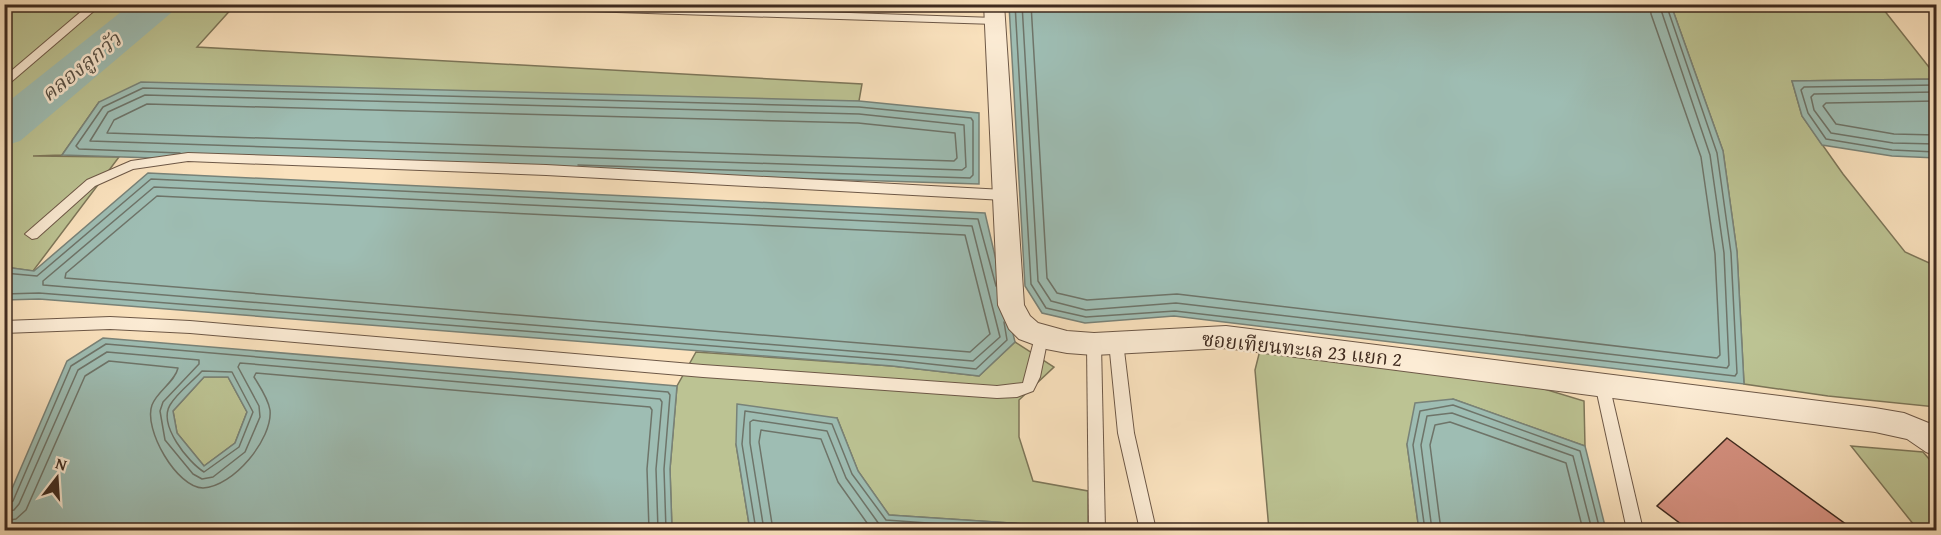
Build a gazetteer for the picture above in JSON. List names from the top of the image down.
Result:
{
  "streets": {
    "street": ["ซอยเทียนทะเล 23 แยก 2"]
  },
  "water": ["คลองลูกวัว"],
  "north": "top"
}
